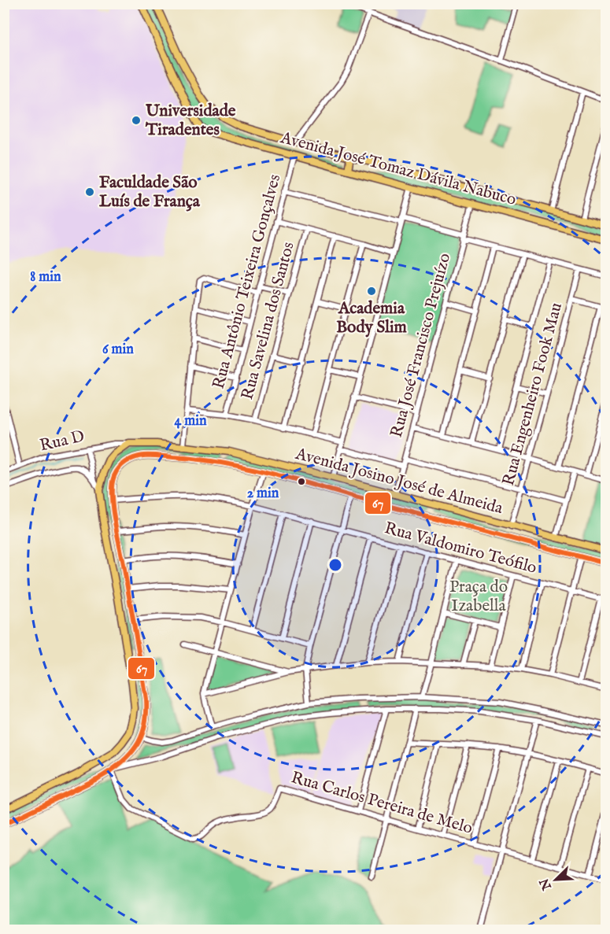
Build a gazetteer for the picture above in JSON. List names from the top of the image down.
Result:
{
  "streets": {
    "main road": ["Avenida José Tomaz Dávila Nabuco", "Avenida Josino José de Almeida"],
    "street": [
      "Rua Antônio Teixeira Gonçalves",
      "Rua Savelina dos Santos",
      "Rua José Francisco Prejuízo",
      "Rua Engenheiro Fook Mau",
      "Rua D",
      "Rua Valdomiro Teófilo",
      "Rua Carlos Pereira de Melo"
    ]
  },
  "crossings": [
    ["Avenida José Tomaz Dávila Nabuco", "Rua Antônio Teixeira Gonçalves"],
    ["Avenida José Tomaz Dávila Nabuco", "Rua José Francisco Prejuízo"],
    ["Rua José Francisco Prejuízo", "Avenida Josino José de Almeida"],
    ["Rua Engenheiro Fook Mau", "Avenida Josino José de Almeida"],
    ["Rua D", "Avenida Josino José de Almeida"],
    ["Avenida Josino José de Almeida", "Rua Valdomiro Teófilo"]
  ],
  "parks": ["Praça do Izabella"],
  "places": ["Universidade Tiradentes", "Faculdade São Luís de França", "Academia Body Slim"],
  "lines": ["transit line 67"],
  "north": "bottom left",
  "rings": [
    "8 min",
    "6 min",
    "4 min",
    "2 min"
  ]
}
